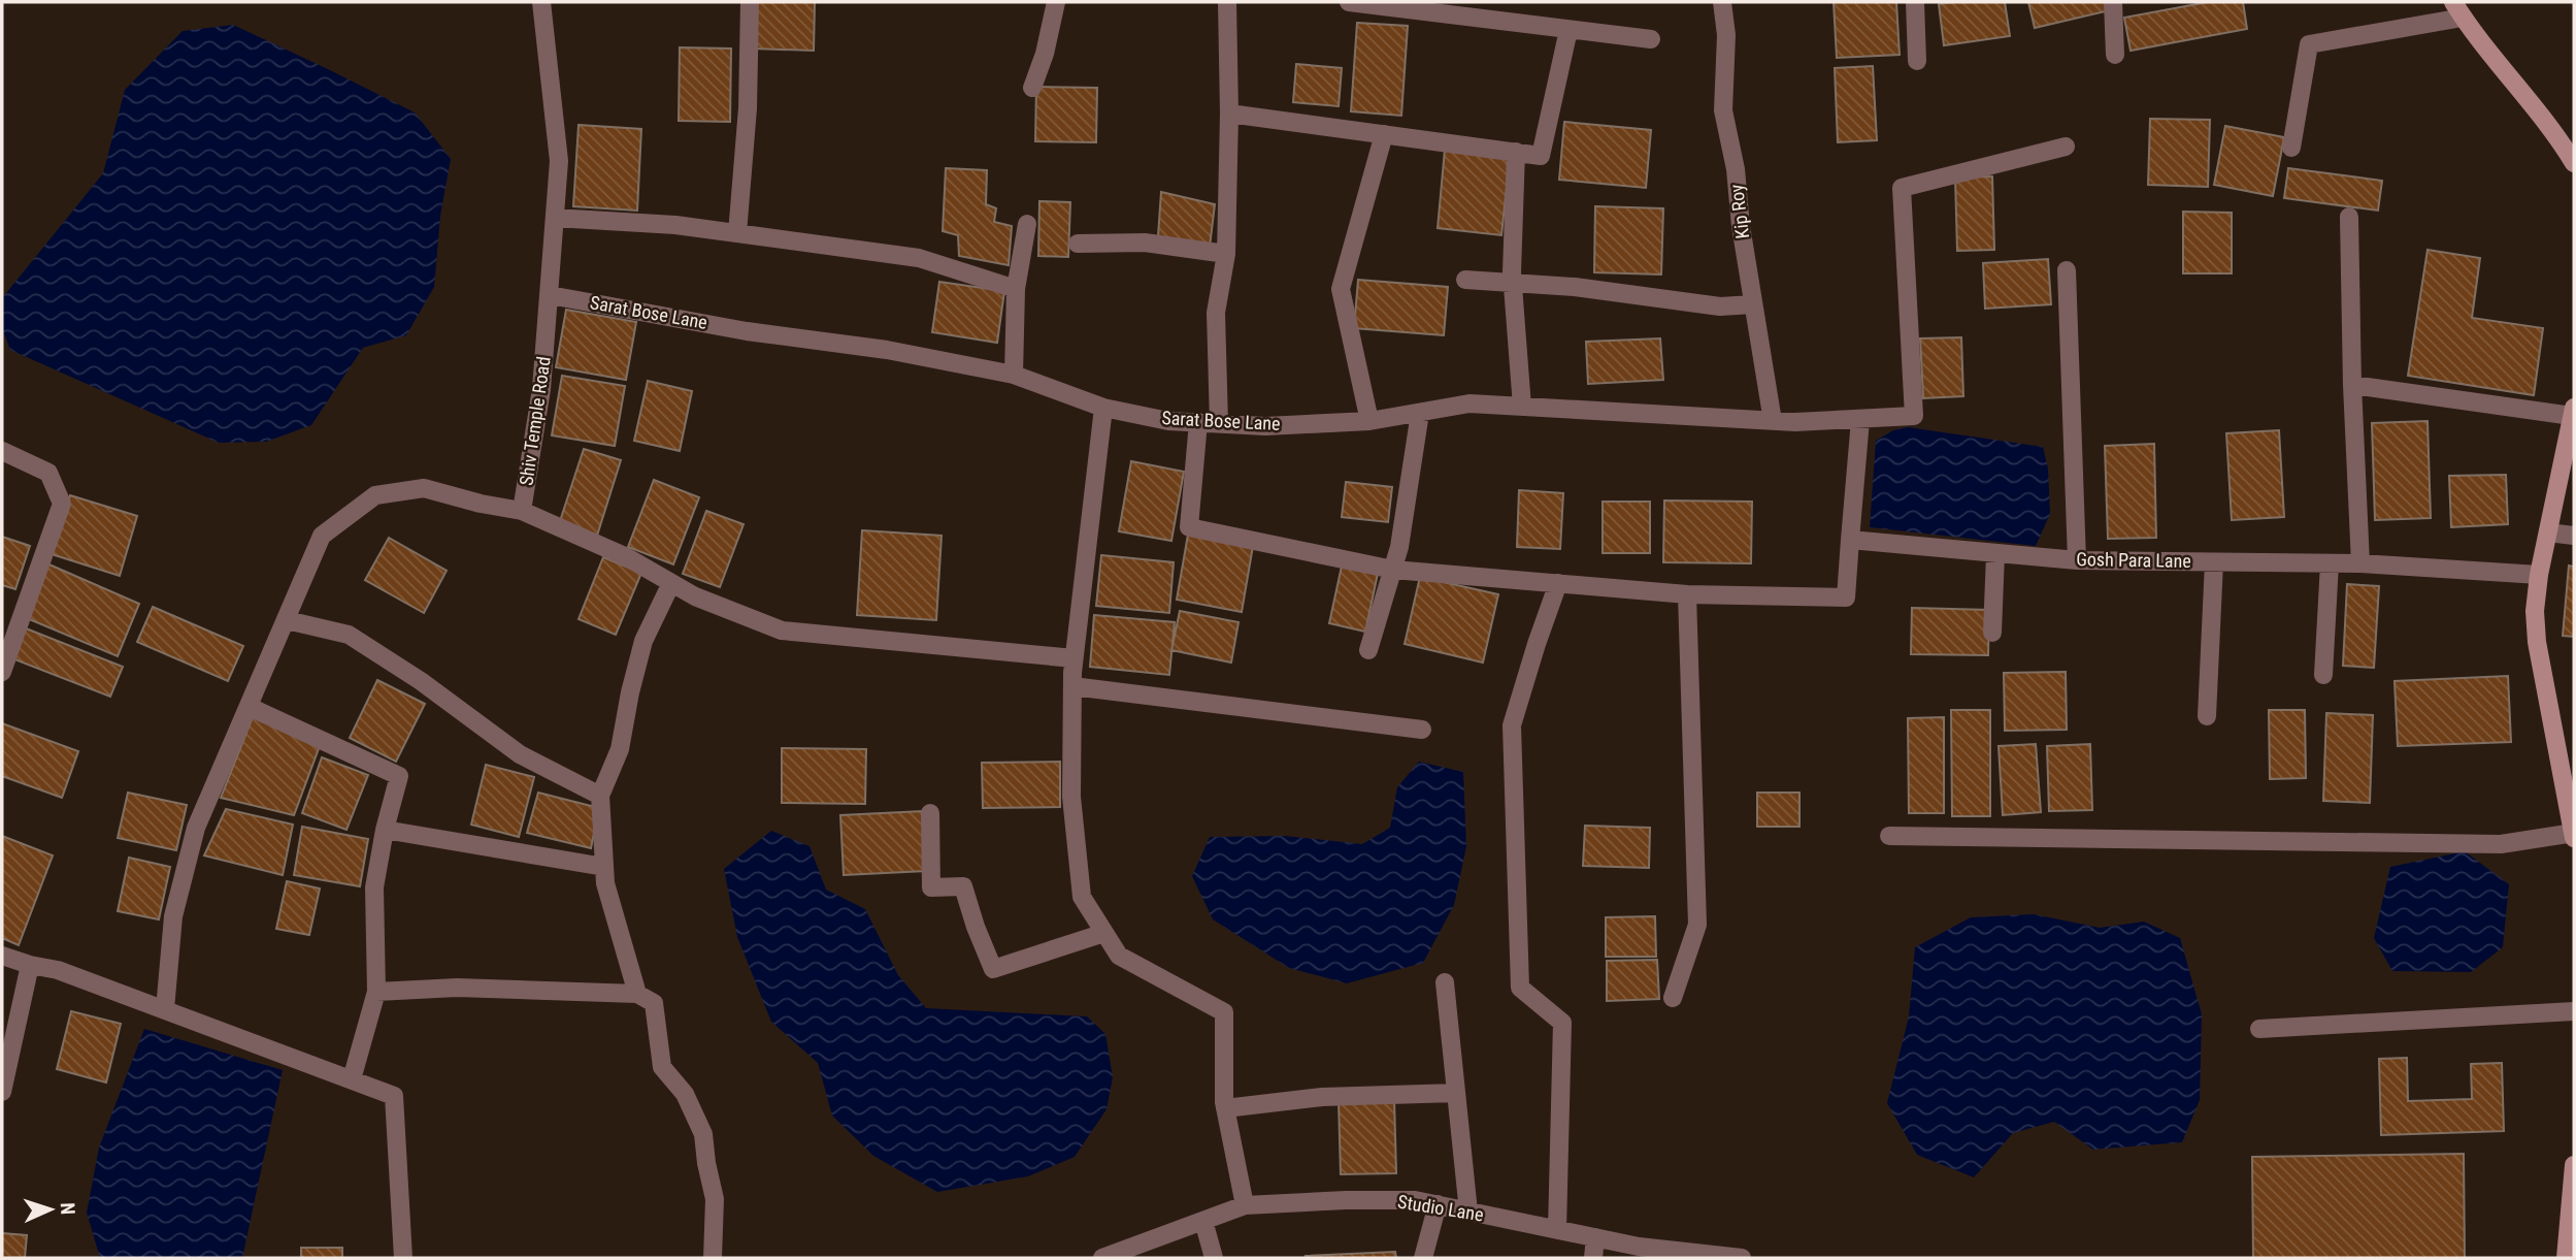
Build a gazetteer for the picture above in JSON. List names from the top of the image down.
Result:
{
  "streets": {
    "street": [
      "Kip Roy",
      "Sarat Bose Lane",
      "Shiv Temple Road",
      "Gosh Para Lane",
      "Studio Lane"
    ]
  },
  "crossings": [
    ["Kip Roy", "Sarat Bose Lane"],
    ["Sarat Bose Lane", "Shiv Temple Road"]
  ],
  "north": "right"
}
